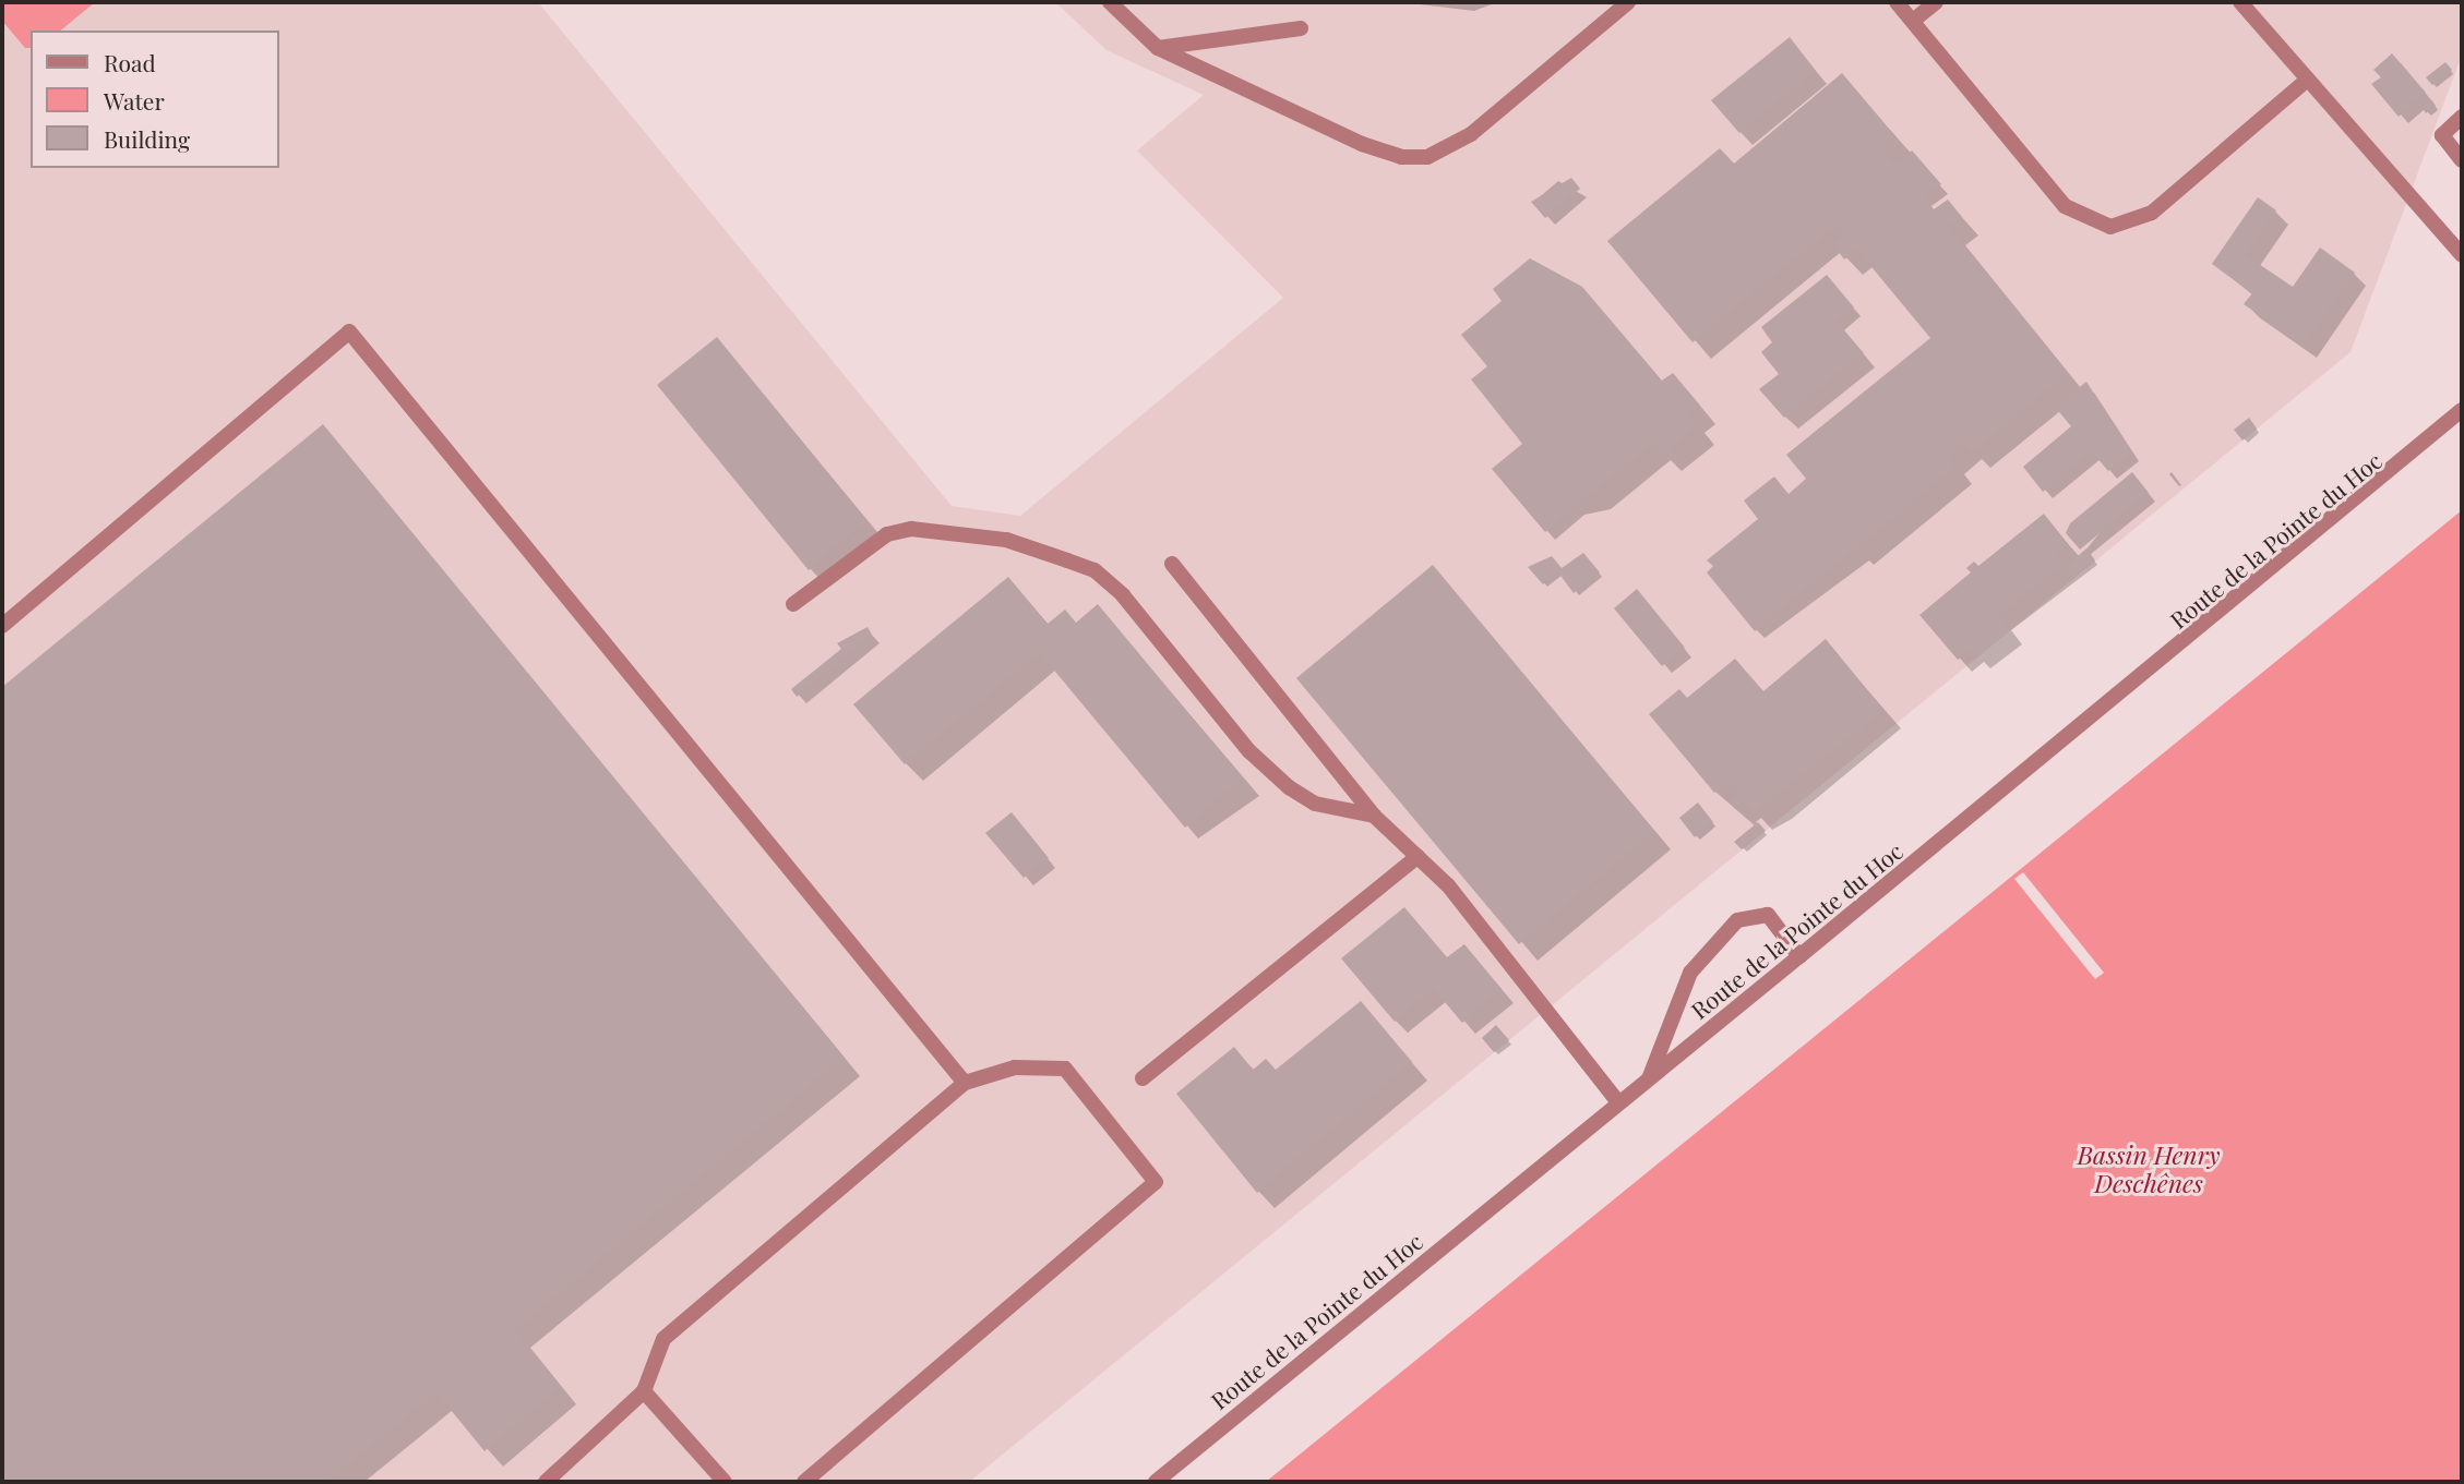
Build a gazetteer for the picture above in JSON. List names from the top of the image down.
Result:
{
  "streets": {
    "street": ["Route de la Pointe du Hoc"]
  },
  "water": ["Bassin Henry Deschênes"],
  "legend": ["Road", "Water", "Building"]
}
